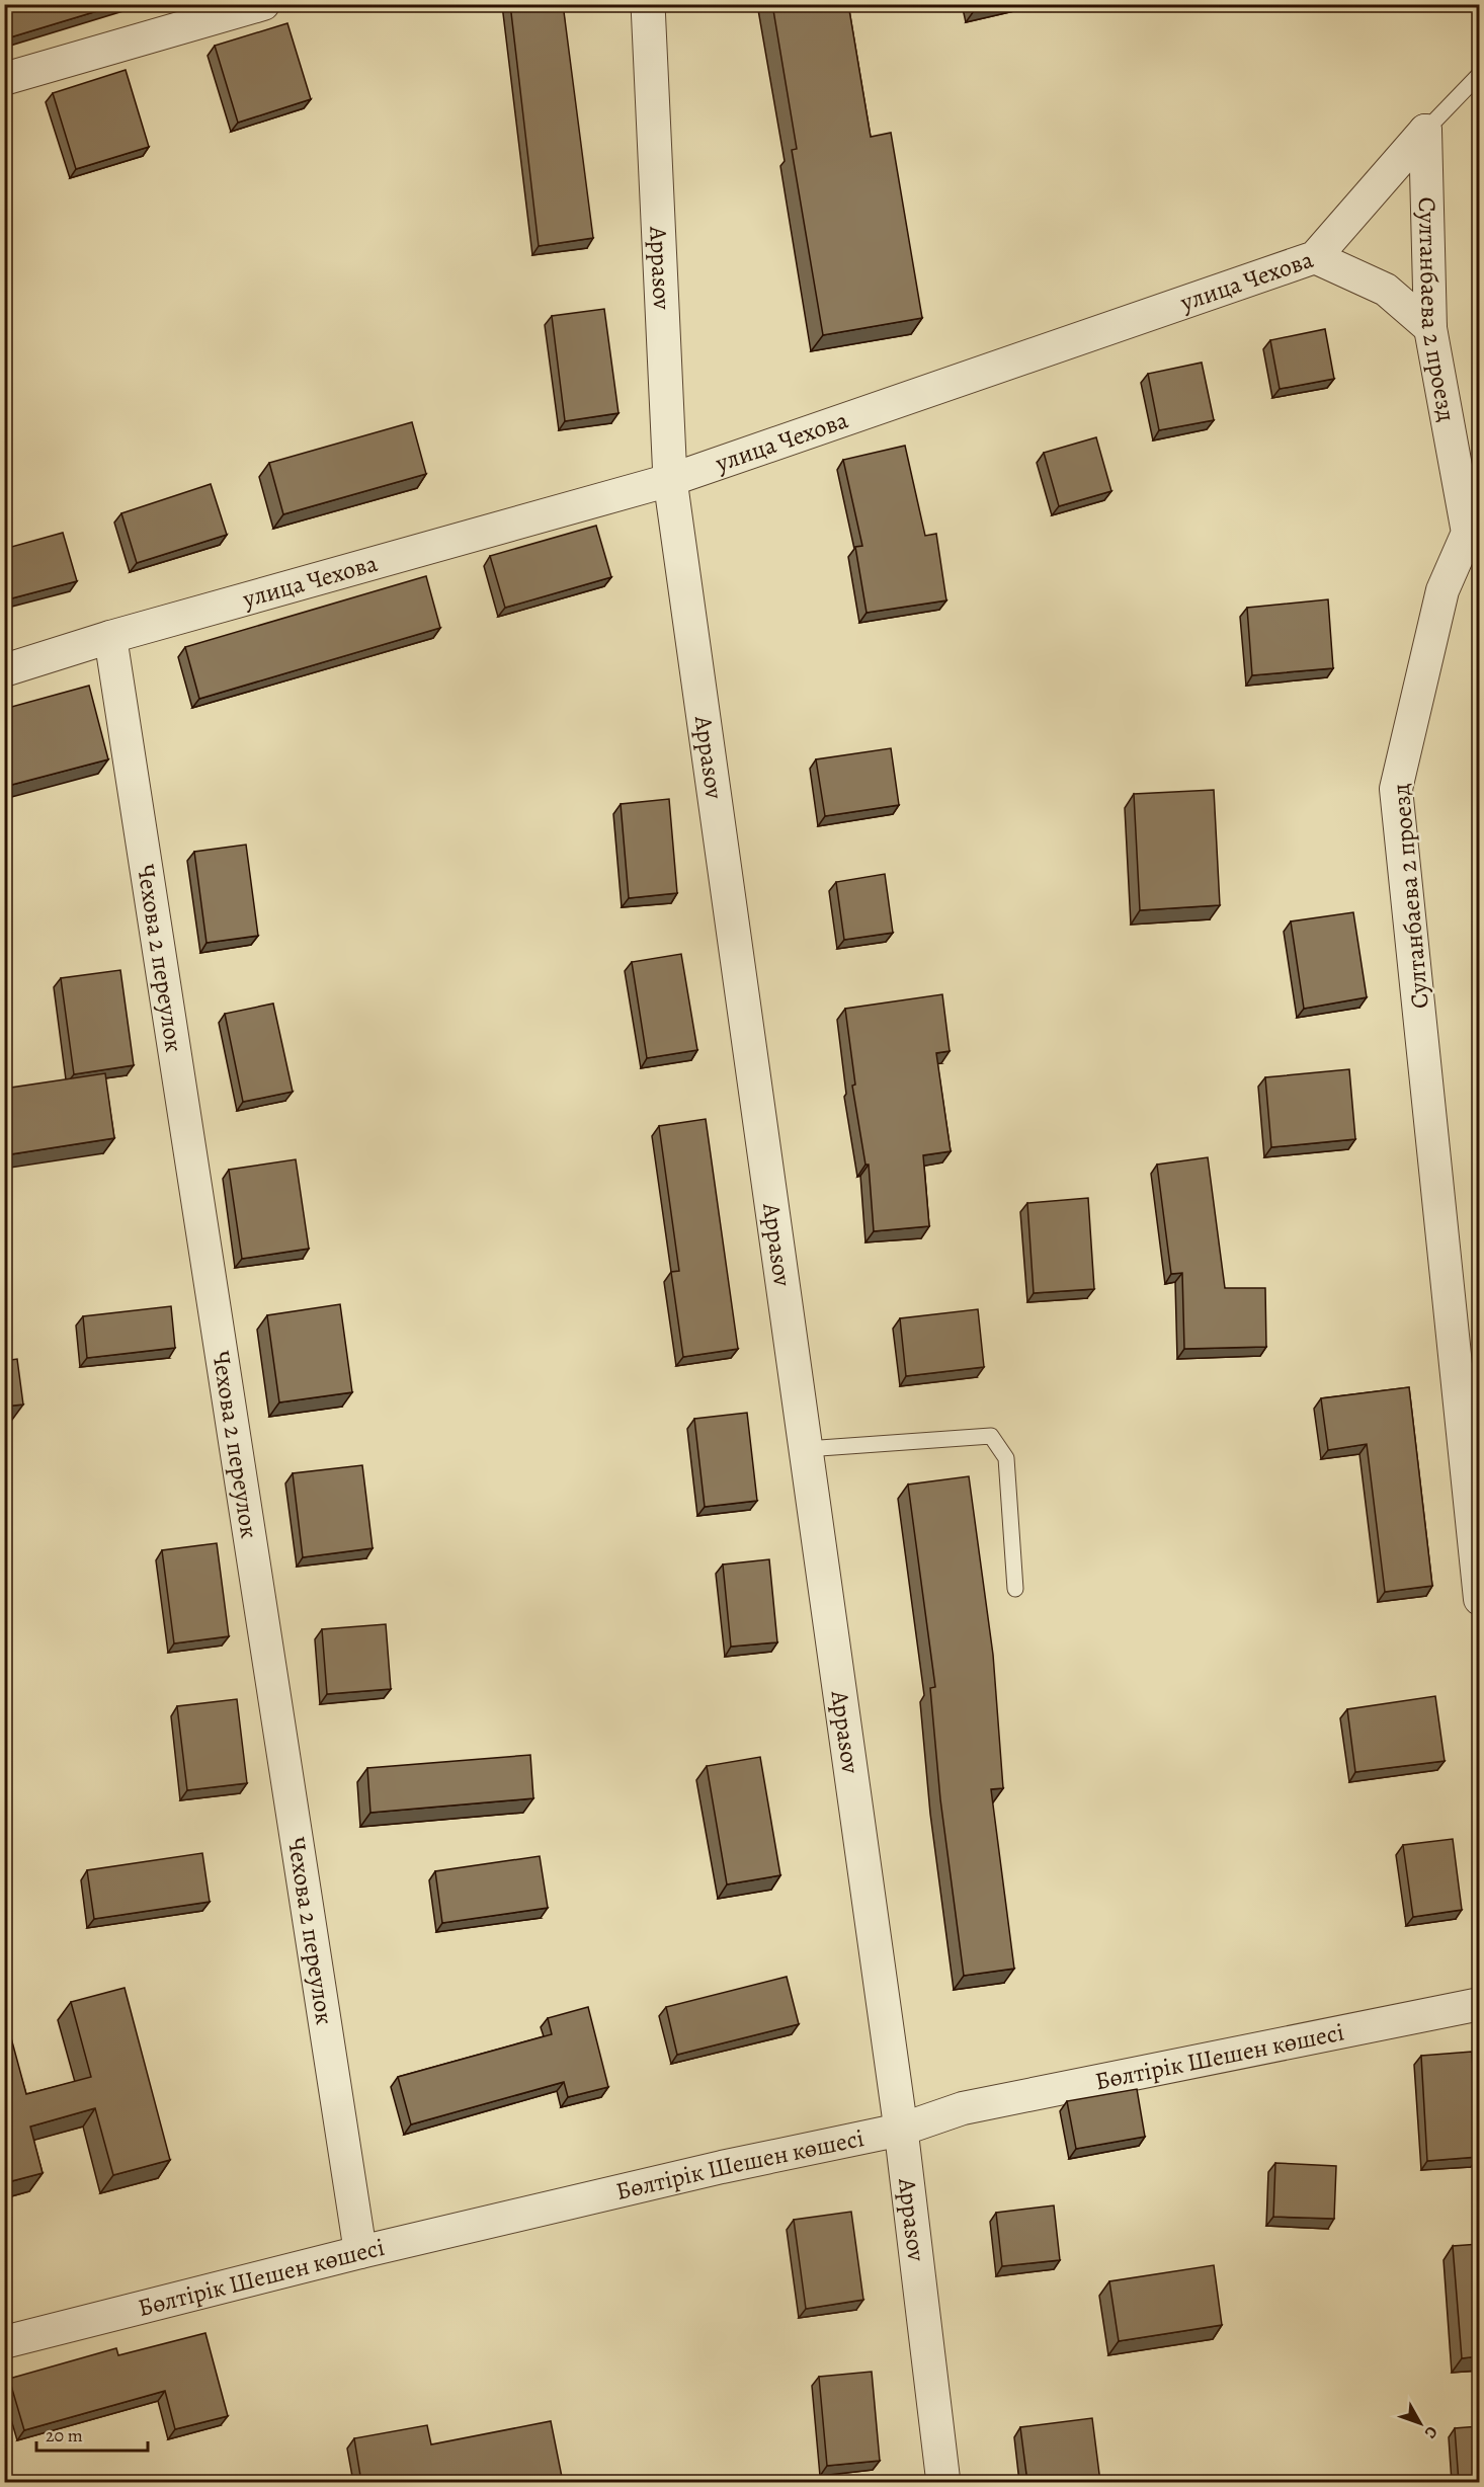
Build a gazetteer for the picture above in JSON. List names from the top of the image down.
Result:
{
  "streets": {
    "street": [
      "Appasov",
      "улица Чехова",
      "Султанбаева 2 проезд",
      "Чехова 2 переулок",
      "Бөлтірік Шешен көшесі"
    ]
  },
  "crossings": [
    ["Appasov", "улица Чехова"],
    ["Appasov", "Бөлтірік Шешен көшесі"],
    ["улица Чехова", "Султанбаева 2 проезд"],
    ["улица Чехова", "Чехова 2 переулок"],
    ["Чехова 2 переулок", "Бөлтірік Шешен көшесі"]
  ],
  "scale_bar": "20 m",
  "north": "bottom right"
}
